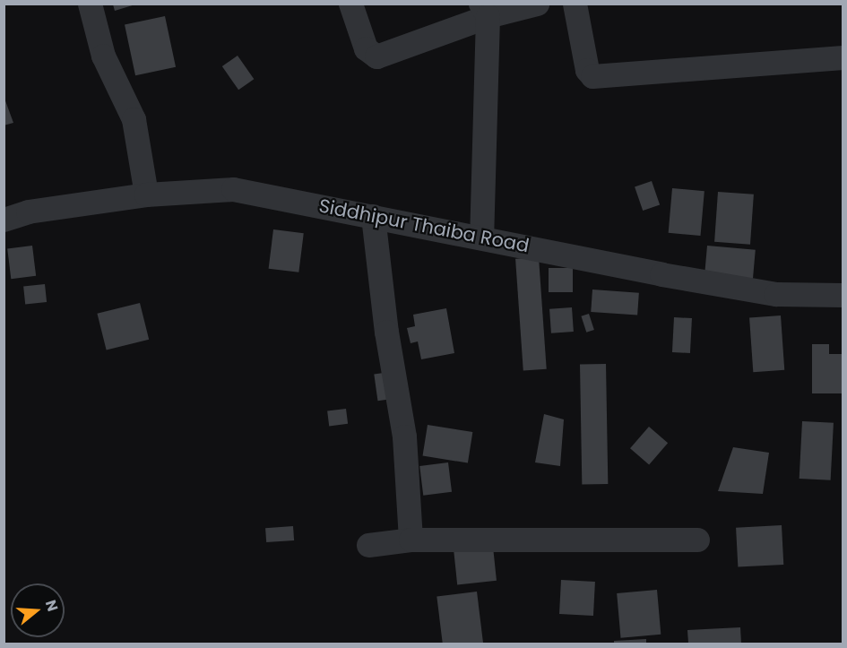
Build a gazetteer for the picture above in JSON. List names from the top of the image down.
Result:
{
  "streets": {
    "street": ["Siddhipur Thaiba Road"]
  },
  "north": "right"
}
